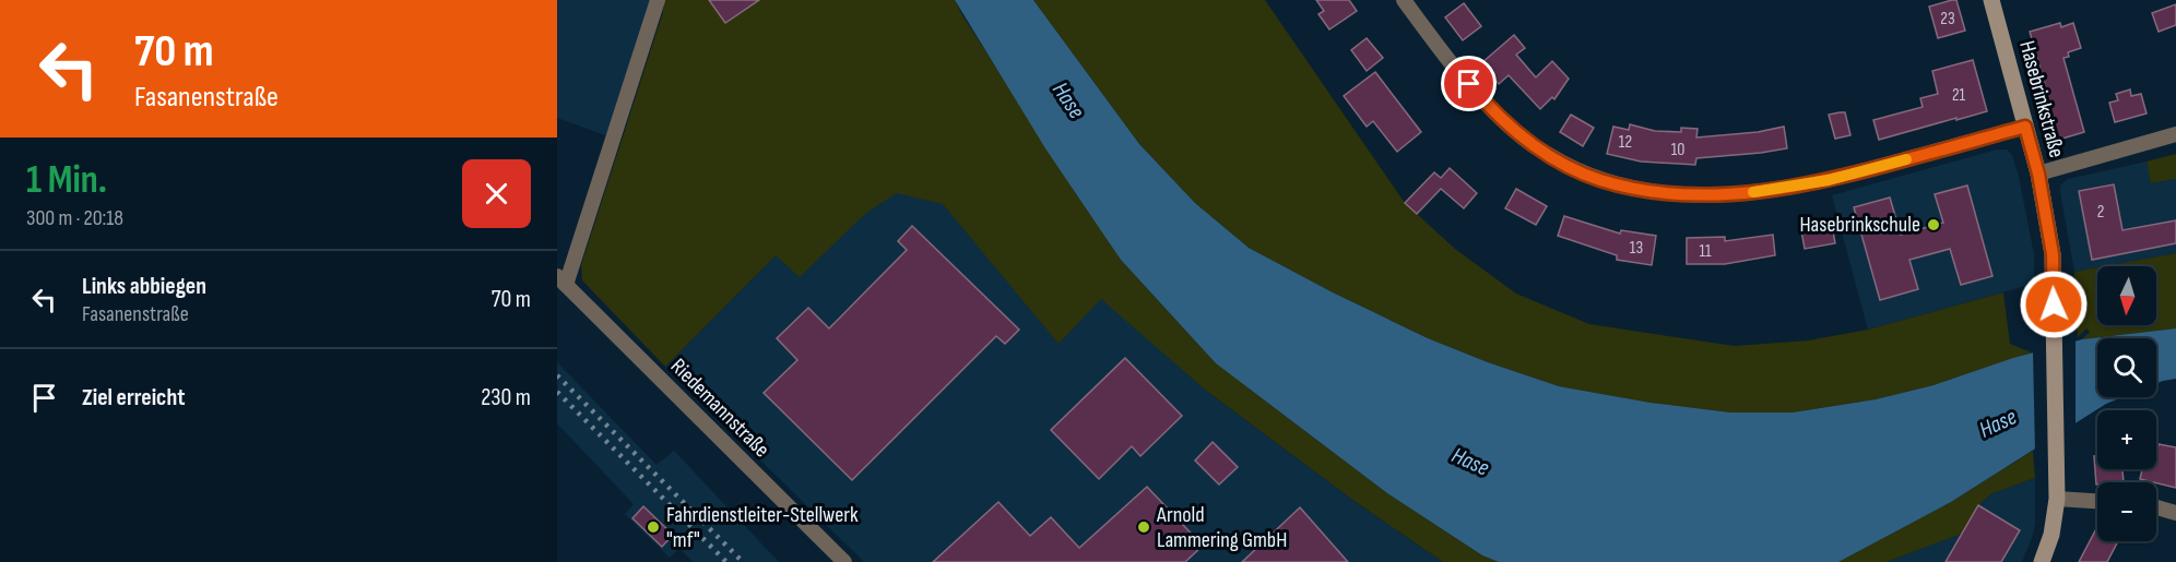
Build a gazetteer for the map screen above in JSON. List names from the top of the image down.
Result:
{
  "streets": {
    "street": ["Hasebrinkstraße", "Riedemannstraße"]
  },
  "water": ["Hase"],
  "places": ["Hasebrinkschule", "Fahrdienstleiter-Stellwerk \"mf\"", "Arnold Lammering GmbH"],
  "house_numbers": [
    "23",
    "21",
    "12",
    "10",
    "2",
    "13",
    "11"
  ],
  "north": "bottom",
  "page": {
    "turn": ["70 m", "Fasanenstraße"],
    "heading": ["1 Min.", "300 m · 20:18"],
    "list": [
      {
        "name": "Links abbiegen",
        "note": "Fasanenstraße",
        "value": "70 m"
      },
      {
        "name": "Ziel erreicht",
        "value": "230 m"
      }
    ],
    "map_buttons": ["+", "−"]
  }
}
